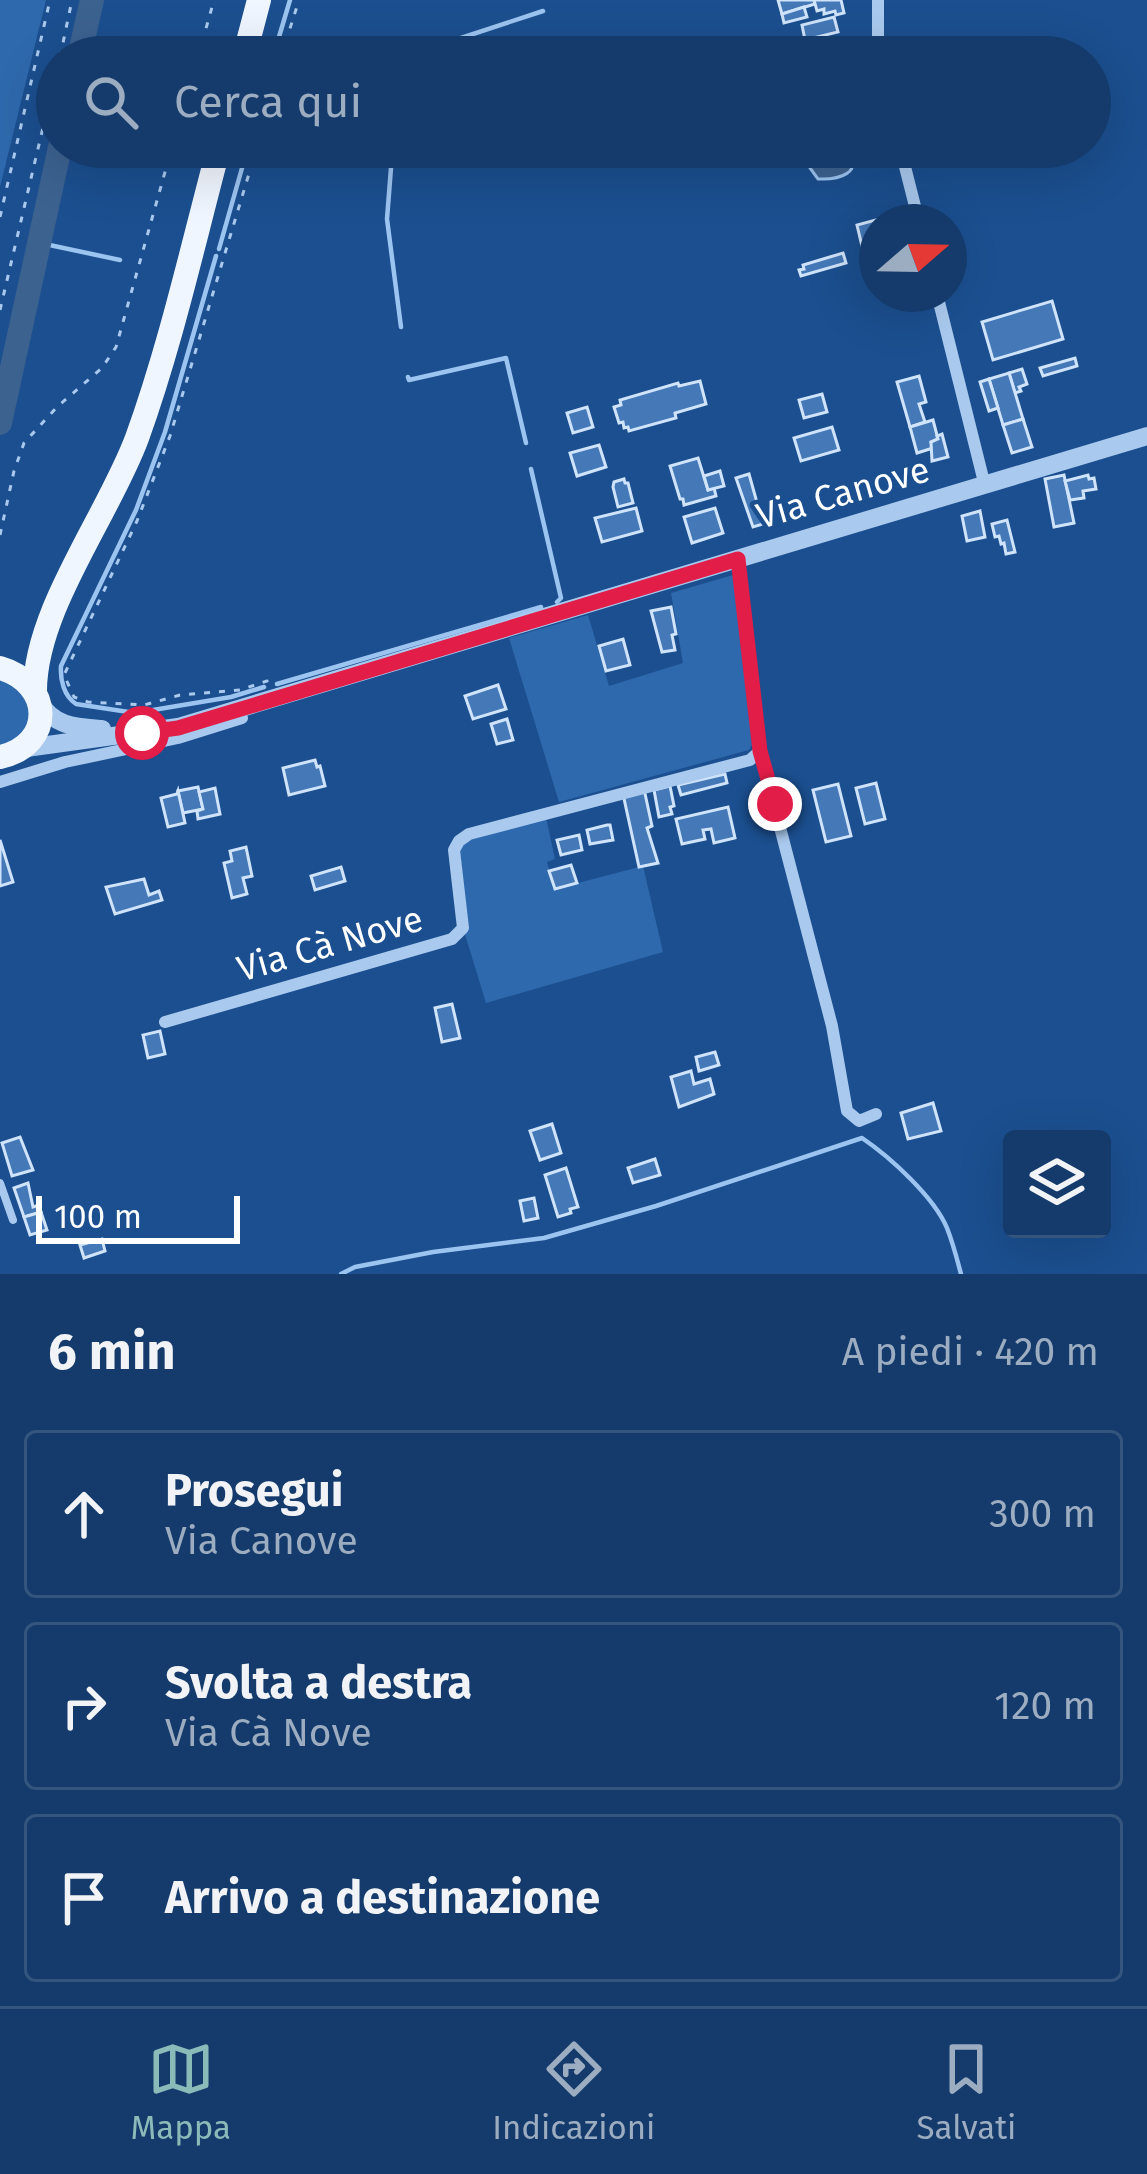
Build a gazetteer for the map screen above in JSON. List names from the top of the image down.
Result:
{
  "streets": {
    "street": ["Via Canove", "Via Cà Nove"]
  },
  "scale_bar": "100 m",
  "north": "right",
  "page": {
    "search": "Cerca qui",
    "scale": "100 m",
    "heading": ["6 min", "A piedi · 420 m"],
    "list": [
      ["Prosegui", "Via Canove", "300 m"],
      ["Svolta a destra", "Via Cà Nove", "120 m"],
      "Arrivo a destinazione"
    ],
    "nav": ["Mappa", "Indicazioni", "Salvati"]
  }
}
